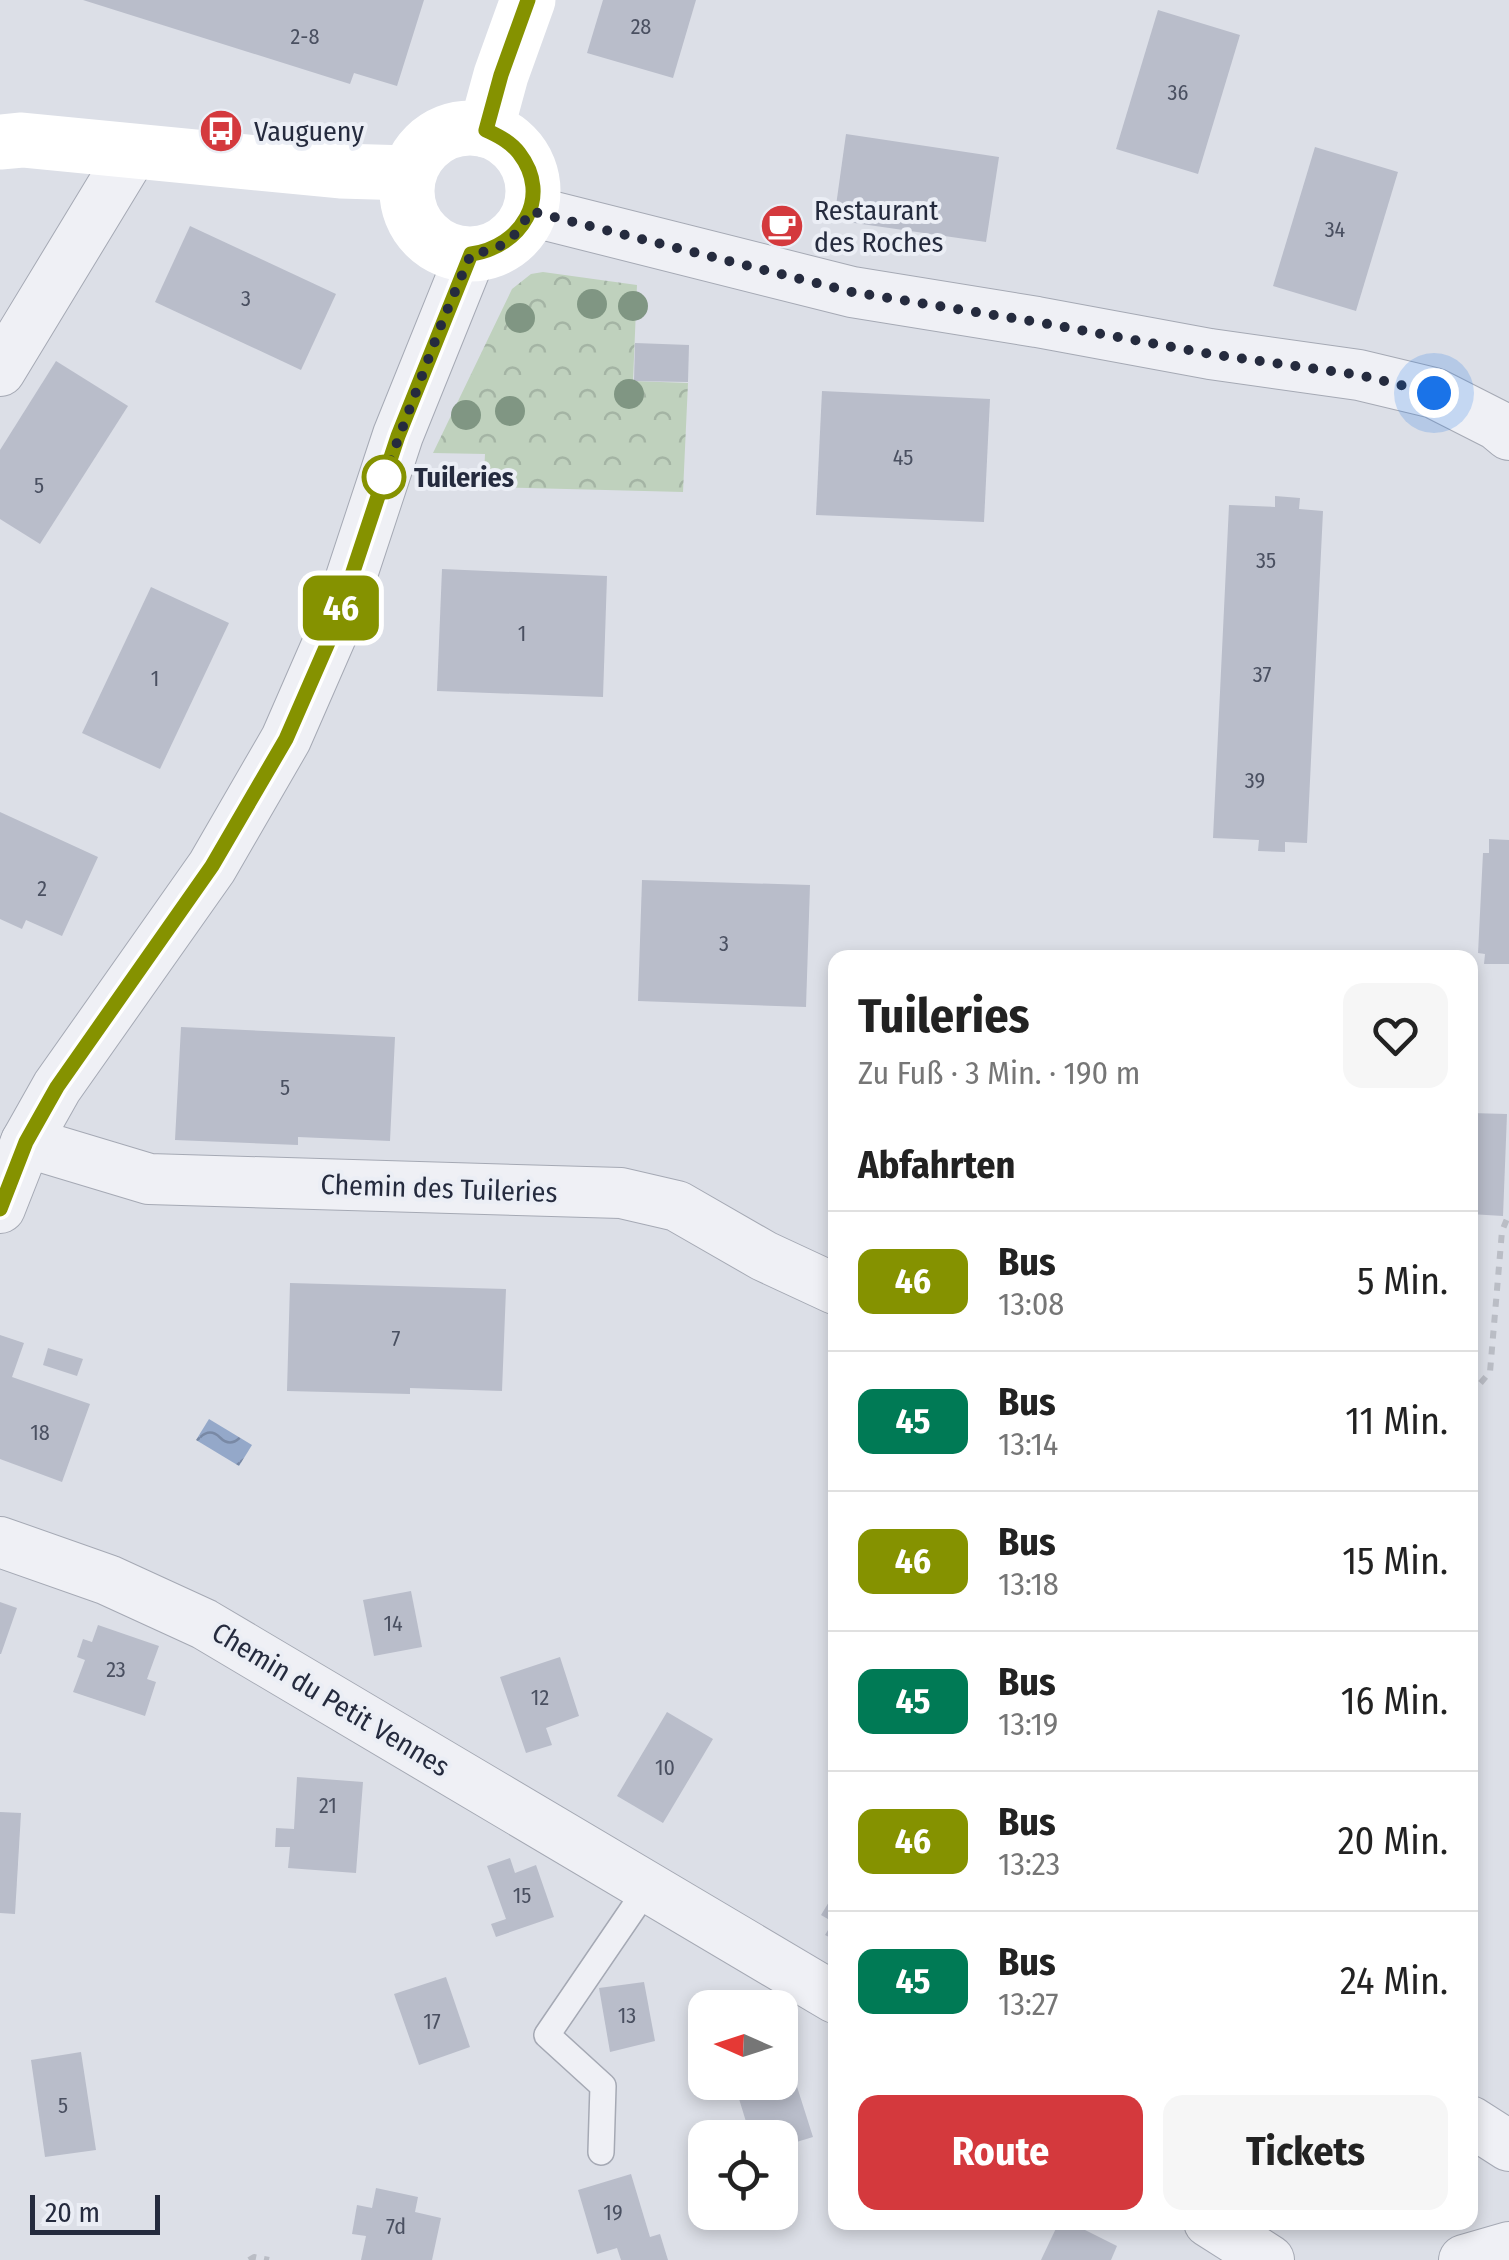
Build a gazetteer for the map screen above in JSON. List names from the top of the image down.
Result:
{
  "streets": {
    "street": ["Chemin des Tuileries", "Chemin du Petit Vennes"]
  },
  "places": {
    "bus stop": ["Vaugueny"],
    "cafe": ["Restaurant des Roches"],
    "other": ["Tuileries"]
  },
  "lines": ["bus line 46"],
  "house_numbers": [
    "28",
    "2-8",
    "36",
    "34",
    "3",
    "45",
    "5",
    "35",
    "1",
    "37",
    "1",
    "39",
    "2",
    "3",
    "5",
    "7",
    "18",
    "14",
    "23",
    "12",
    "10",
    "21",
    "15",
    "13",
    "17",
    "5",
    "19",
    "7d"
  ],
  "scale_bar": "20 m",
  "north": "left",
  "page": {
    "on_map": "46",
    "heading": [
      ["Tuileries", "Zu Fuß · 3 Min. · 190 m"],
      "Abfahrten"
    ],
    "list": [
      {
        "mark": "46",
        "name": "Bus",
        "note": "13:08",
        "value": "5 Min."
      },
      {
        "mark": "45",
        "name": "Bus",
        "note": "13:14",
        "value": "11 Min."
      },
      {
        "mark": "46",
        "name": "Bus",
        "note": "13:18",
        "value": "15 Min."
      },
      {
        "mark": "45",
        "name": "Bus",
        "note": "13:19",
        "value": "16 Min."
      },
      {
        "mark": "46",
        "name": "Bus",
        "note": "13:23",
        "value": "20 Min."
      },
      {
        "mark": "45",
        "name": "Bus",
        "note": "13:27",
        "value": "24 Min."
      }
    ],
    "buttons": ["Route", "Tickets"],
    "scale": "20 m"
  }
}
